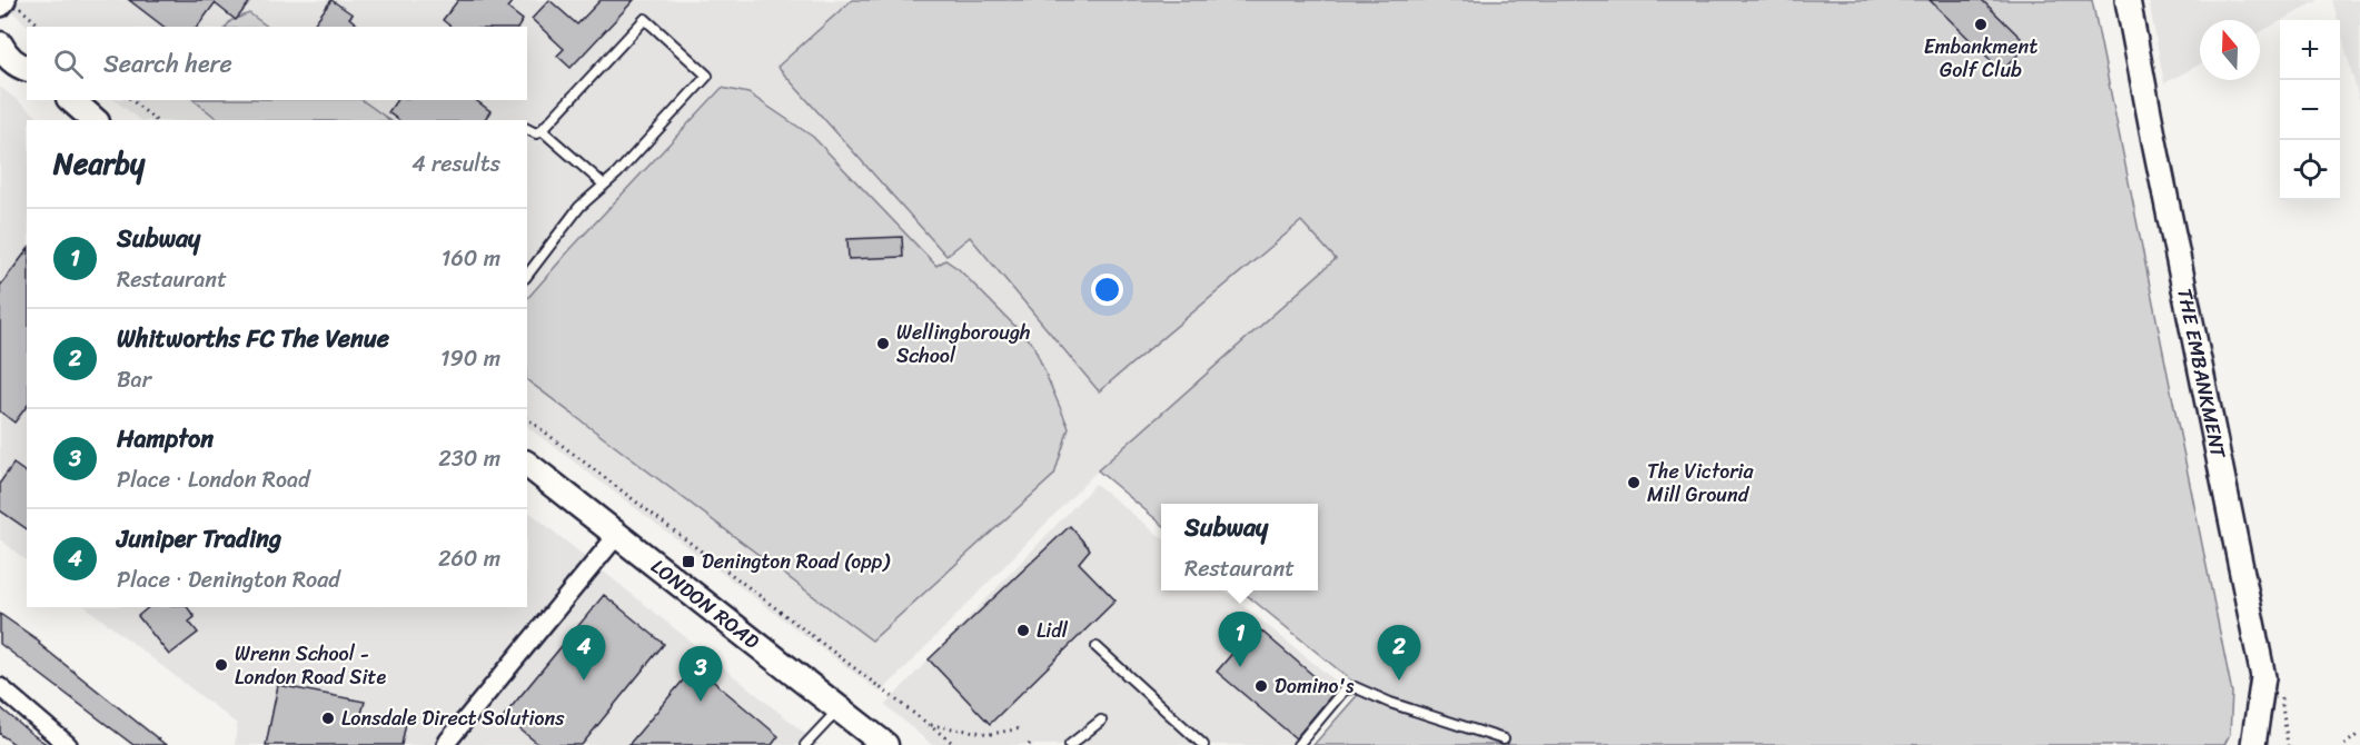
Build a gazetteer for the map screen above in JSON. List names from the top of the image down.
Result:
{
  "streets": {
    "main road": ["THE EMBANKMENT", "LONDON ROAD"]
  },
  "places": {
    "other": [
      "Embankment Golf Club",
      "Wellingborough School",
      "The Victoria Mill Ground",
      "Lidl",
      "Wrenn School - London Road Site",
      "Domino's",
      "Lonsdale Direct Solutions"
    ],
    "transit": ["Denington Road (opp)"]
  },
  "north": "top",
  "page": {
    "map_buttons": ["+", "−"],
    "search": "Search here",
    "heading": ["Nearby", "4 results"],
    "list": [
      {
        "mark": "1",
        "name": "Subway",
        "note": "Restaurant",
        "value": "160 m"
      },
      {
        "mark": "2",
        "name": "Whitworths FC The Venue",
        "note": "Bar",
        "value": "190 m"
      },
      {
        "mark": "3",
        "name": "Hampton",
        "note": "Place · London Road",
        "value": "230 m"
      },
      {
        "mark": "4",
        "name": "Juniper Trading",
        "note": "Place · Denington Road",
        "value": "260 m"
      }
    ],
    "popup": ["Subway", "Restaurant"],
    "pins": [
      "1",
      "2",
      "4",
      "3"
    ]
  }
}
